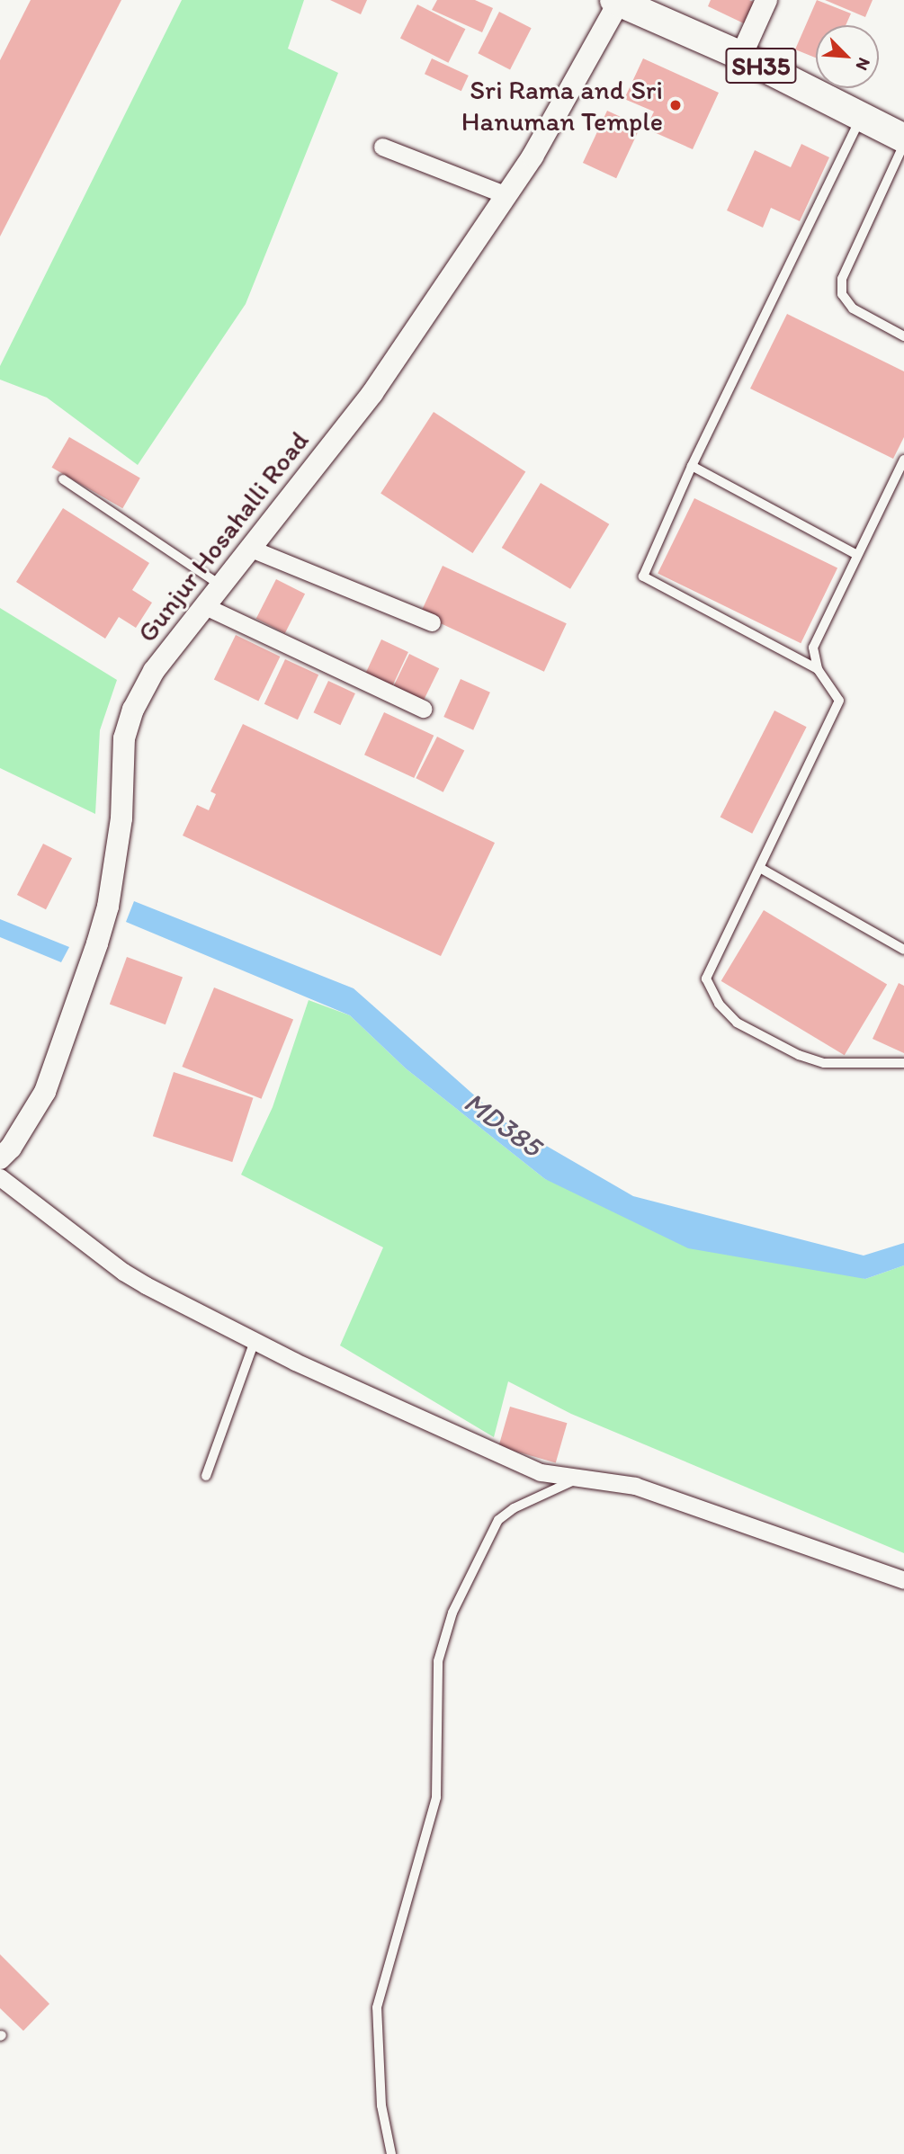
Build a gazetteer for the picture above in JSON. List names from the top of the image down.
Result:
{
  "streets": {
    "main road": ["SH35"],
    "street": ["Gunjur Hosahalli Road"]
  },
  "crossings": [
    ["SH35", "Gunjur Hosahalli Road"]
  ],
  "water": ["MD385"],
  "places": ["Sri Rama and Sri Hanuman Temple"],
  "north": "bottom right"
}
